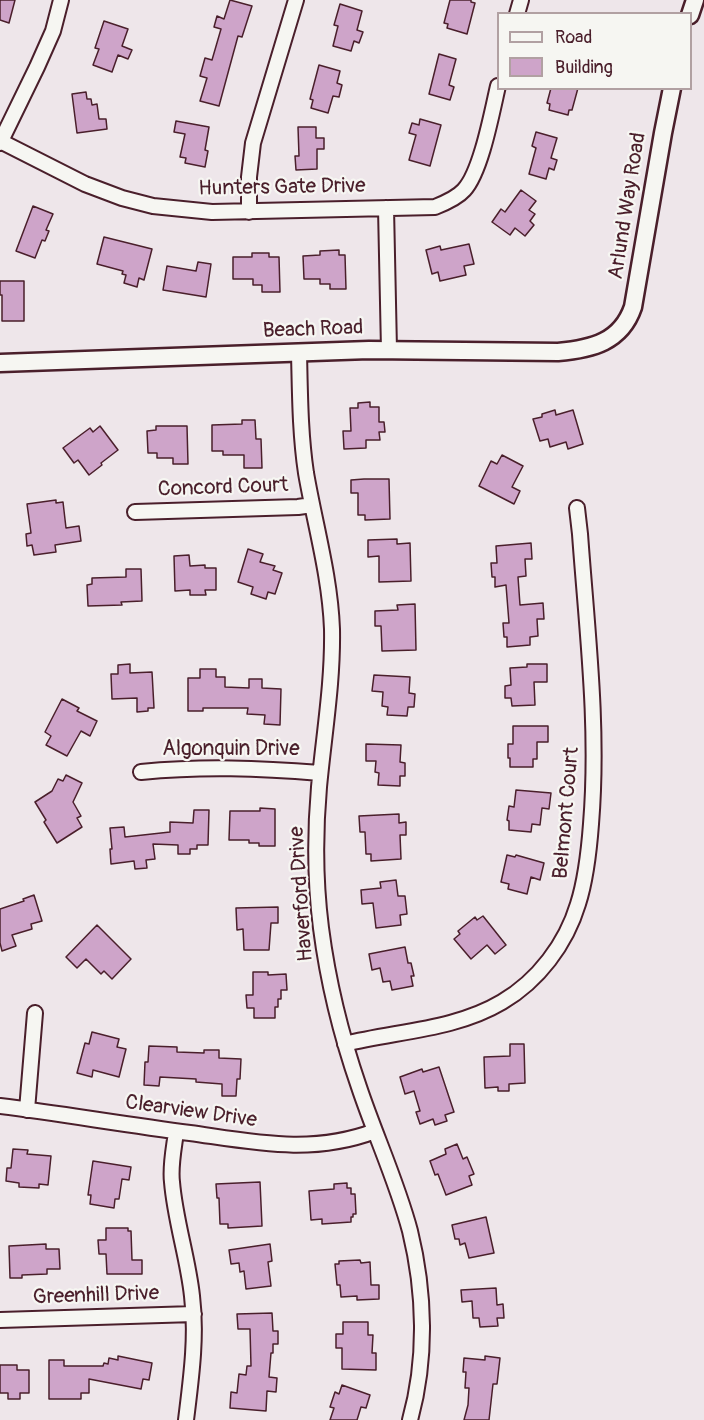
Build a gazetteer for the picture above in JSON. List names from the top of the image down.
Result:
{
  "streets": {
    "street": [
      "Hunters Gate Drive",
      "Arlund Way Road",
      "Beach Road",
      "Concord Court",
      "Algonquin Drive",
      "Belmont Court",
      "Haverford Drive",
      "Clearview Drive",
      "Greenhill Drive"
    ]
  },
  "crossings": [
    ["Arlund Way Road", "Beach Road"],
    ["Beach Road", "Haverford Drive"],
    ["Concord Court", "Haverford Drive"],
    ["Algonquin Drive", "Haverford Drive"],
    ["Belmont Court", "Haverford Drive"],
    ["Haverford Drive", "Clearview Drive"]
  ],
  "legend": ["Road", "Building"]
}
